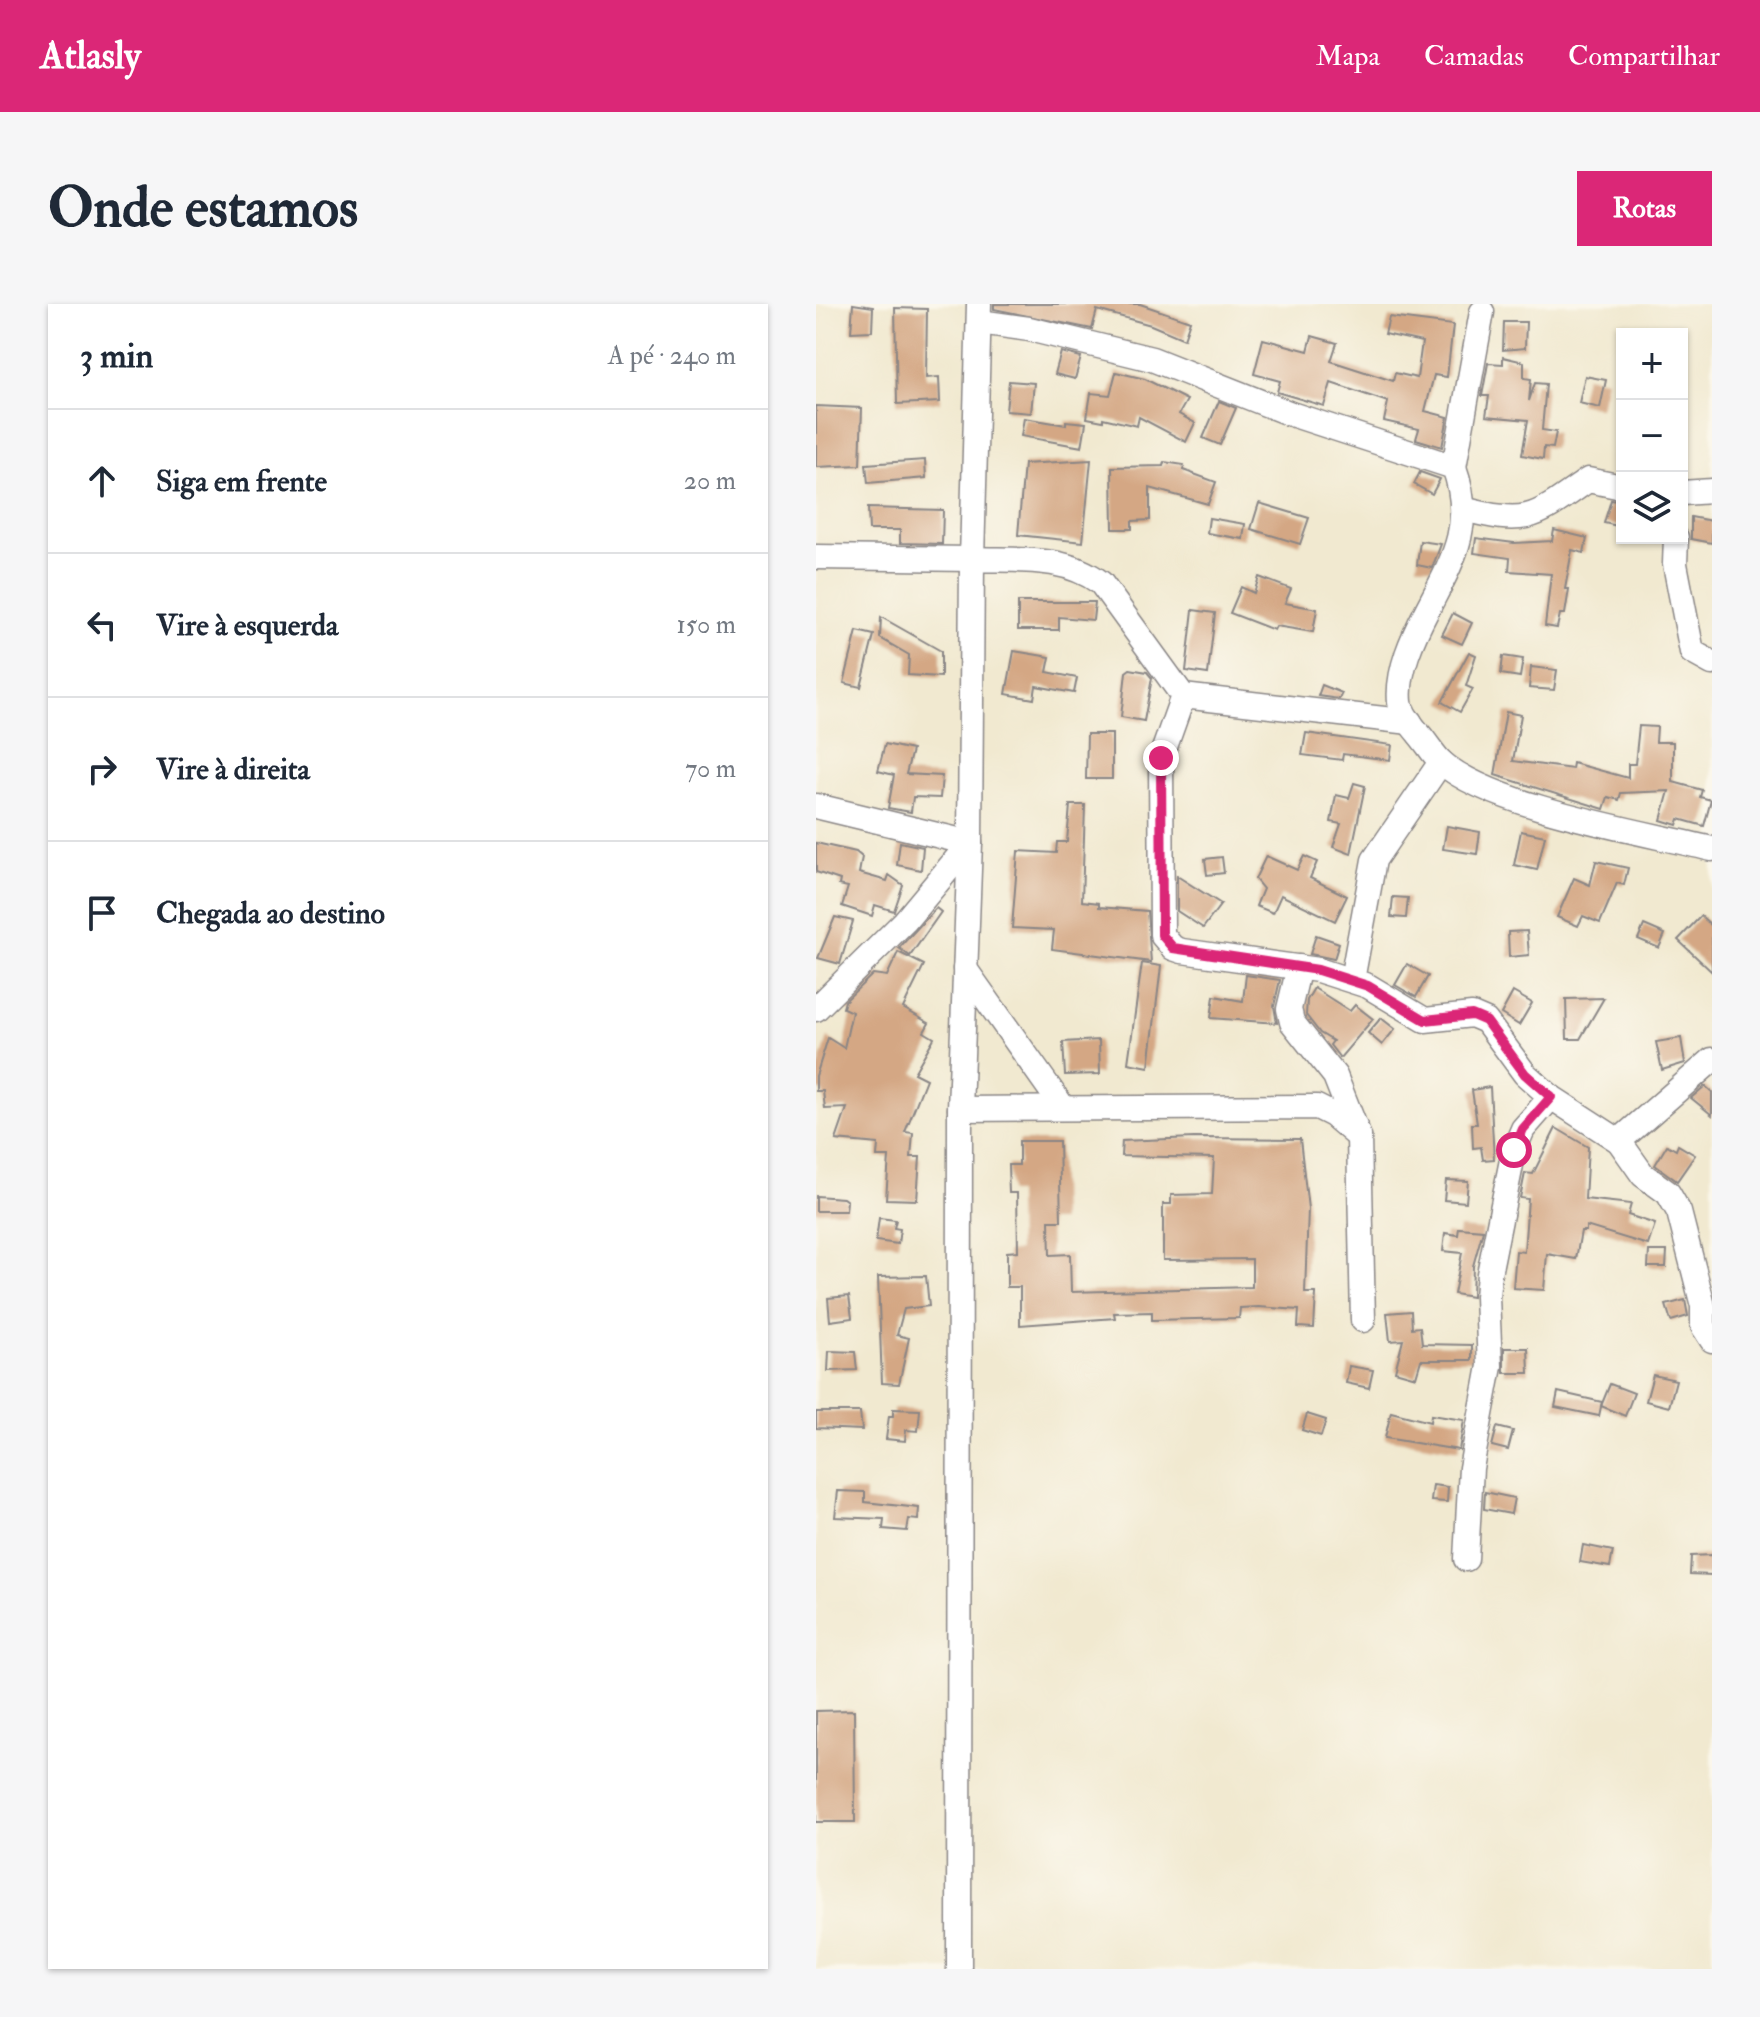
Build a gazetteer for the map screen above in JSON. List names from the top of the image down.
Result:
{
  "page": {
    "header": "Atlasly",
    "nav": ["Mapa", "Camadas", "Compartilhar"],
    "buttons": "Rotas",
    "title": "Onde estamos",
    "heading": ["3 min", "A pé · 240 m"],
    "map_buttons": ["+", "−"],
    "list": [
      ["Siga em frente", "20 m"],
      ["Vire à esquerda", "150 m"],
      ["Vire à direita", "70 m"],
      "Chegada ao destino"
    ]
  }
}
